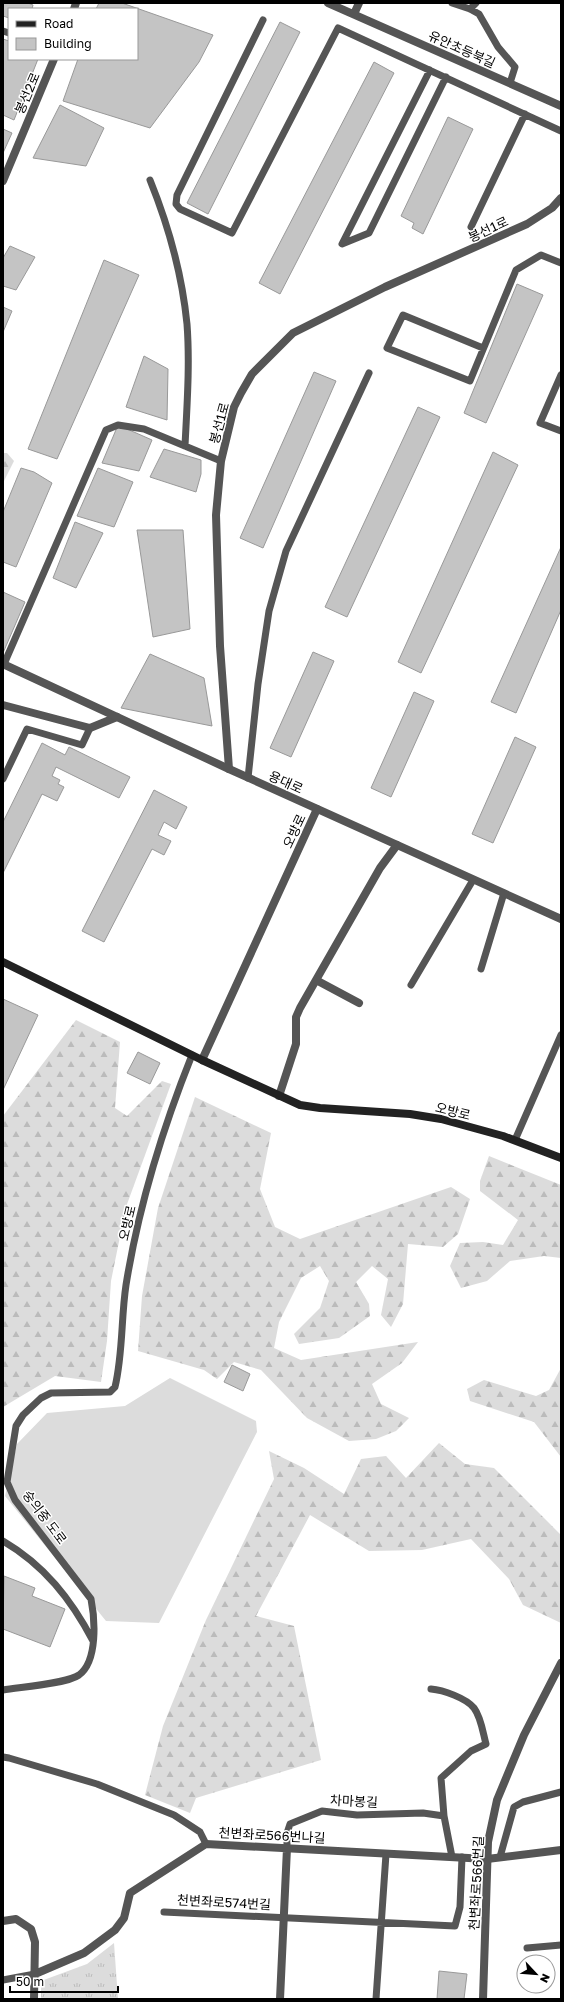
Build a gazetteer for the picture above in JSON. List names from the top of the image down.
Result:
{
  "streets": {
    "main road": ["오방로"],
    "street": [
      "유안초등북길",
      "봉선2로",
      "봉선1로",
      "용대로",
      "천변좌로566번나길",
      "천변좌로566번길",
      "천변좌로574번길"
    ],
    "lane": ["숭의중 도로", "차마봉길"]
  },
  "crossings": [
    ["봉선1로", "용대로"],
    ["용대로", "오방로"],
    ["오방로", "숭의중 도로"],
    ["차마봉길", "천변좌로566번나길"],
    ["차마봉길", "천변좌로574번길"],
    ["천변좌로566번나길", "천변좌로566번길"],
    ["천변좌로566번나길", "천변좌로574번길"]
  ],
  "legend": ["Road", "Building"],
  "scale_bar": "50 m",
  "north": "bottom right"
}
